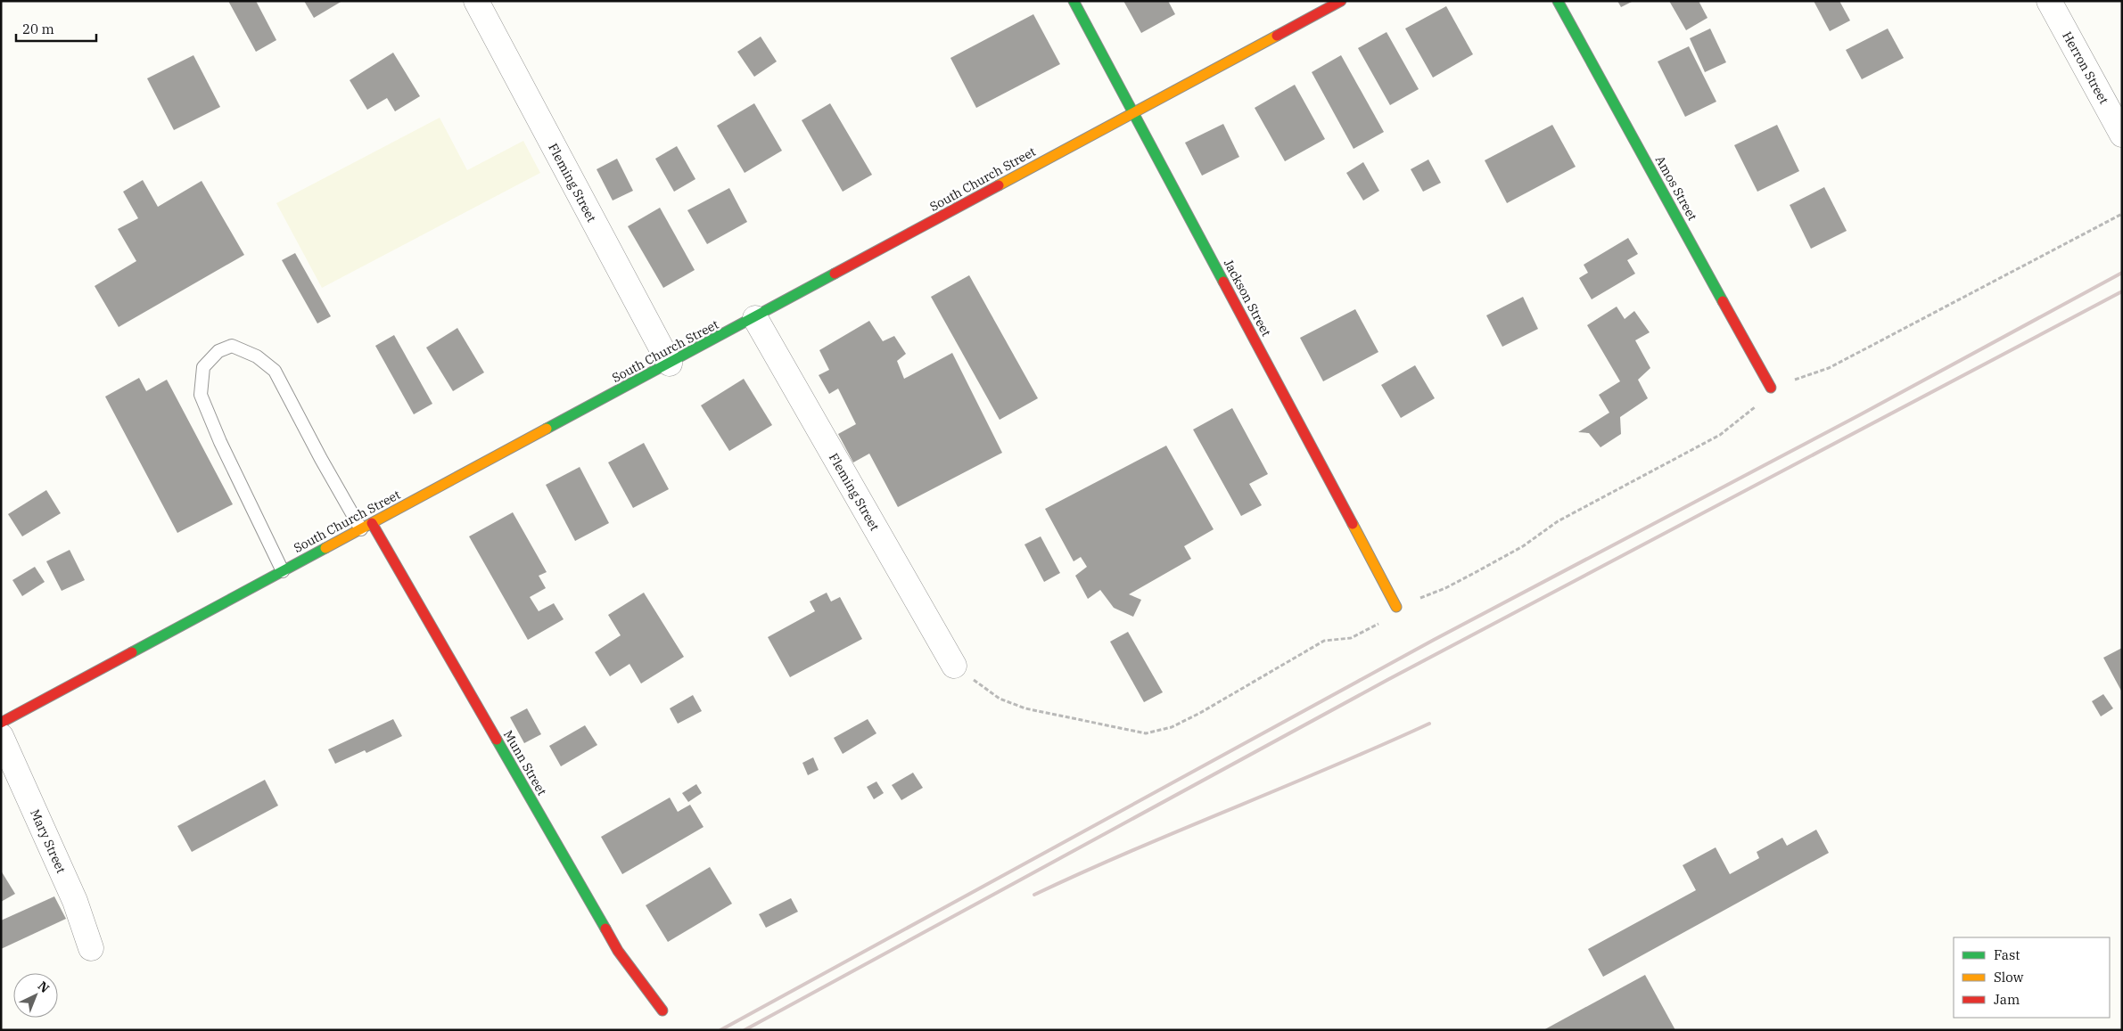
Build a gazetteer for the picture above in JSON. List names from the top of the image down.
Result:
{
  "streets": {
    "street": [
      "Herron Street",
      "South Church Street",
      "Fleming Street",
      "Amos Street",
      "Jackson Street",
      "Munn Street",
      "Mary Street"
    ]
  },
  "crossings": [
    ["South Church Street", "Fleming Street"],
    ["South Church Street", "Jackson Street"],
    ["South Church Street", "Munn Street"]
  ],
  "legend": ["Fast", "Slow", "Jam"],
  "scale_bar": "20 m",
  "north": "top right"
}
